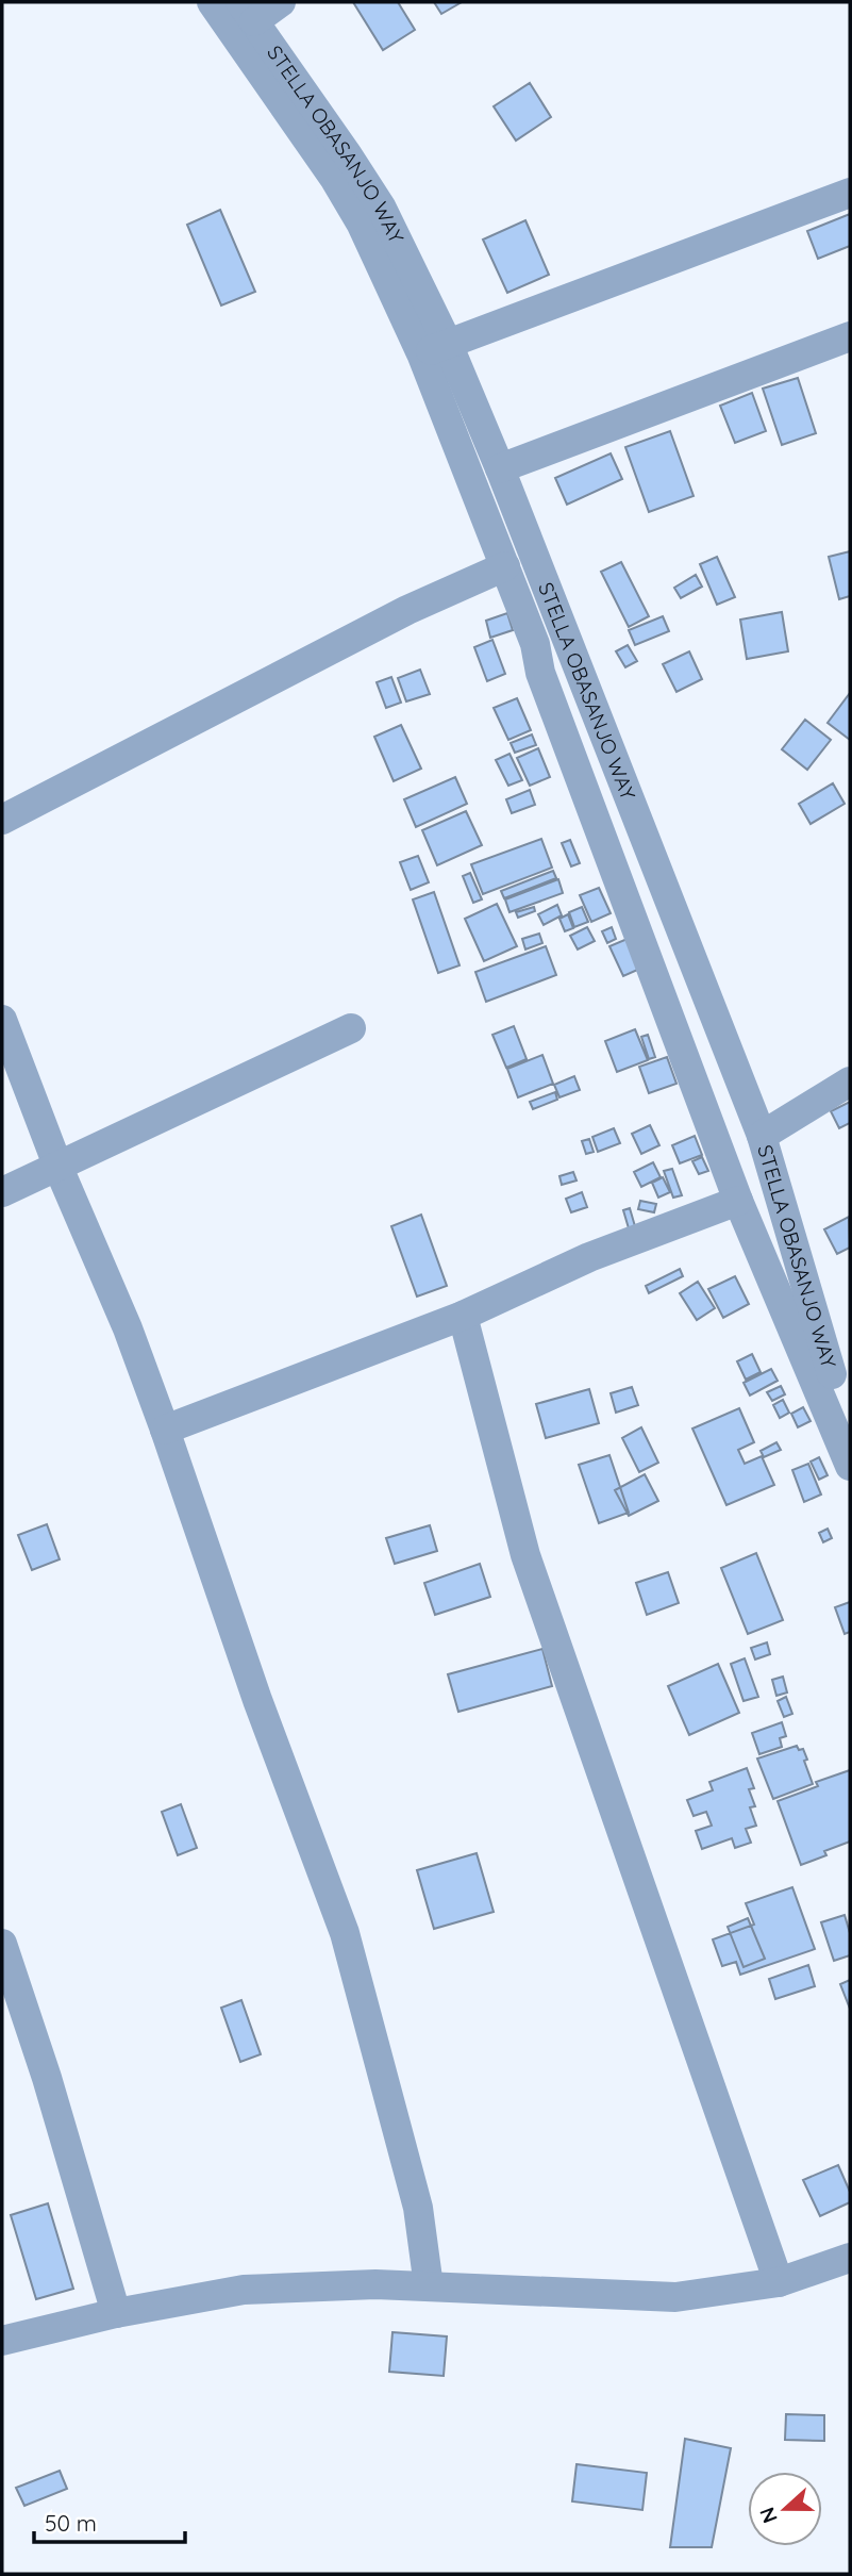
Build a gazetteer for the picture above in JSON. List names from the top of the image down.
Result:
{
  "streets": {
    "street": ["STELLA OBASANJO WAY"]
  },
  "scale_bar": "50 m",
  "north": "left"
}
